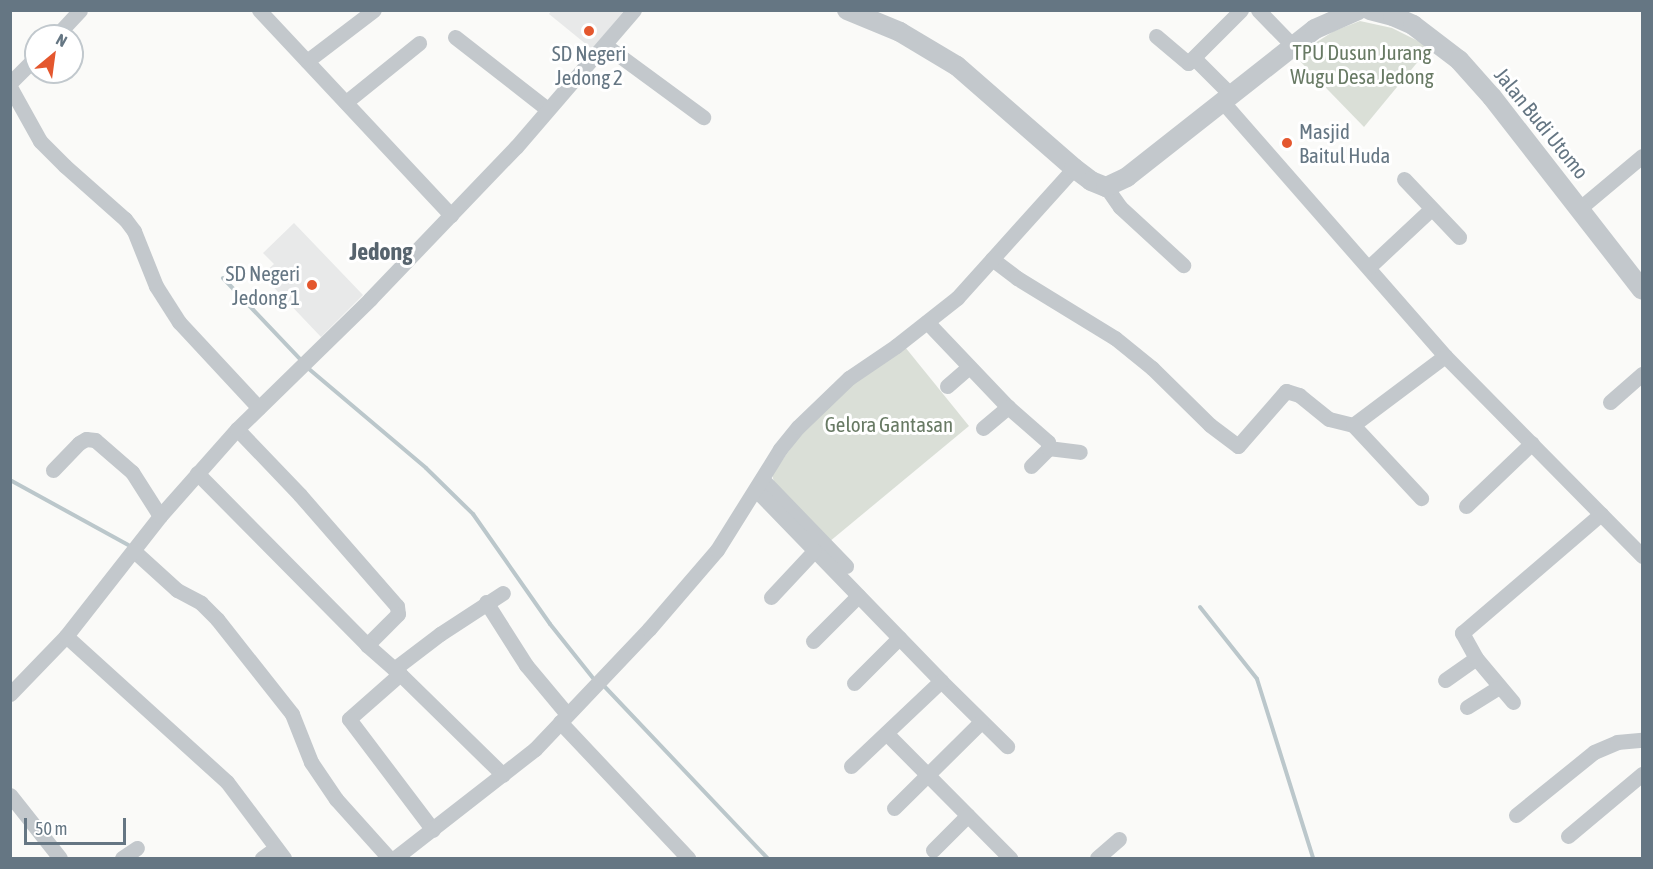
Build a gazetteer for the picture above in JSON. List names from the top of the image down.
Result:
{
  "streets": {
    "street": ["Jalan Budi Utomo"]
  },
  "districts": ["Jedong"],
  "parks": ["TPU Dusun Jurang Wugu Desa Jedong", "Gelora Gantasan"],
  "places": ["SD Negeri Jedong 2", "Masjid Baitul Huda", "SD Negeri Jedong 1"],
  "scale_bar": "50 m",
  "north": "top right"
}
